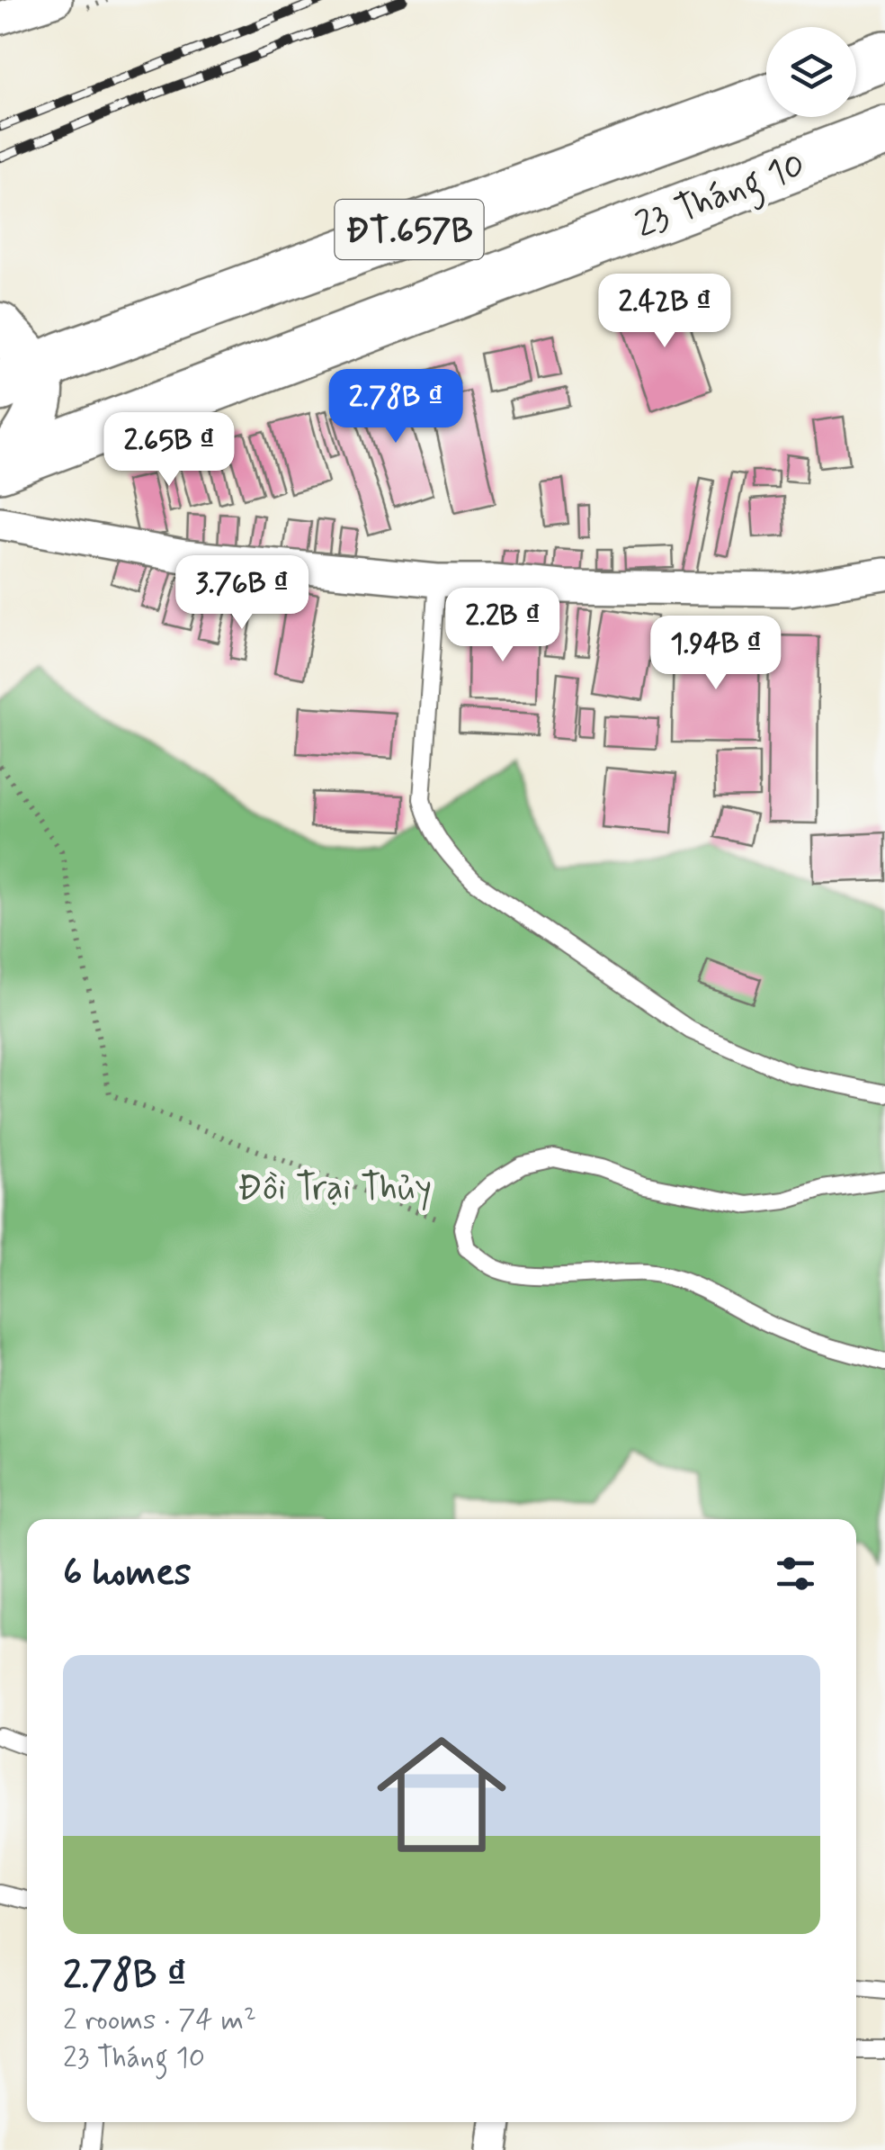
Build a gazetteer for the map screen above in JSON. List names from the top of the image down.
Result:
{
  "streets": {
    "main road": ["23 Tháng 10", "ĐT.657B"]
  },
  "parks": ["Đồi Trại Thủy"],
  "page": {
    "price": [
      "2.42B ₫",
      "2.78B ₫",
      "2.65B ₫",
      "3.76B ₫",
      "2.2B ₫",
      "1.94B ₫"
    ],
    "heading": "6 homes",
    "list": [
      {
        "name": "2.78B ₫",
        "note": "2 rooms · 74 m² · 23 Tháng 10"
      }
    ]
  }
}
